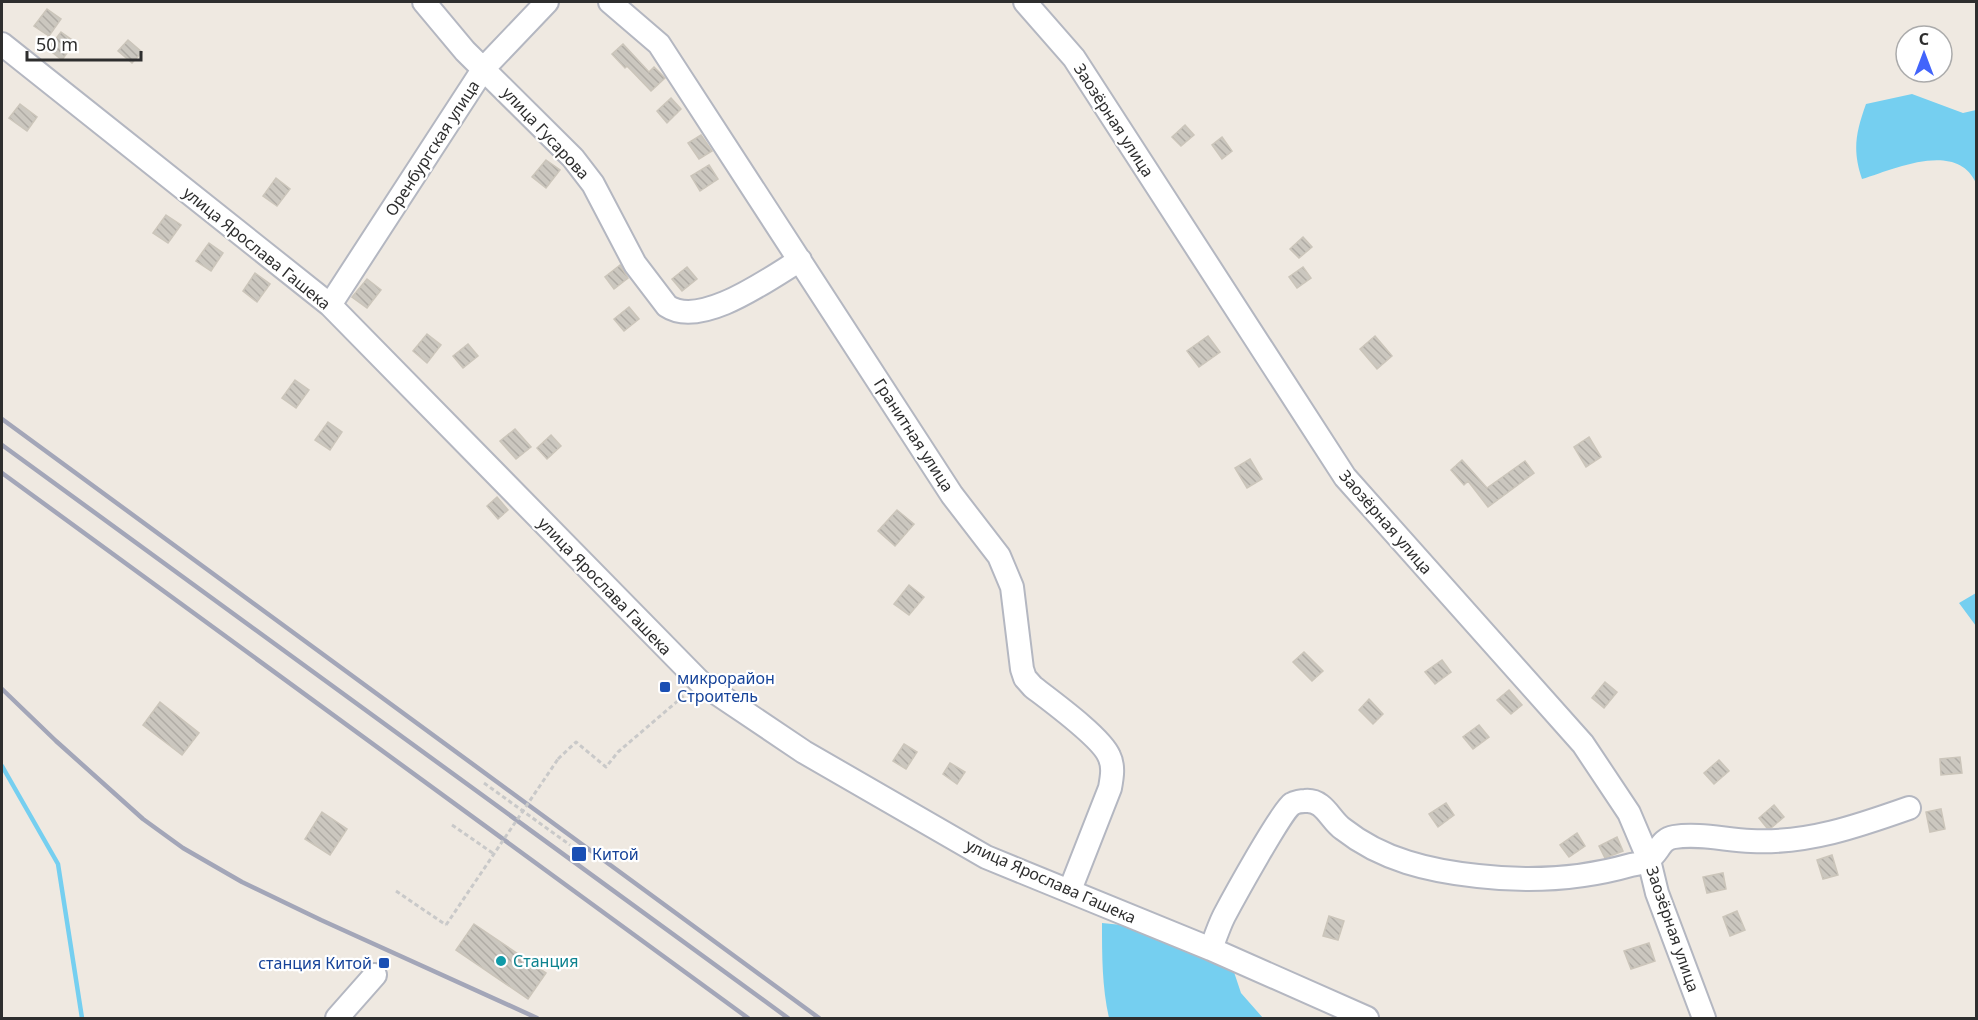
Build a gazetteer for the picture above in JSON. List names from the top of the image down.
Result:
{
  "streets": {
    "street": [
      "Заозёрная улица",
      "улица Гусарова",
      "Оренбургская улица",
      "улица Ярослава Гашека",
      "Гранитная улица"
    ]
  },
  "crossings": [
    ["улица Гусарова", "Оренбургская улица"],
    ["улица Гусарова", "Гранитная улица"],
    ["Оренбургская улица", "улица Ярослава Гашека"],
    ["улица Ярослава Гашека", "Гранитная улица"]
  ],
  "places": {
    "transit": ["микрорайон Строитель", "Китой", "станция Китой"],
    "other": ["Станция"]
  },
  "scale_bar": "50 m",
  "north": "top"
}
